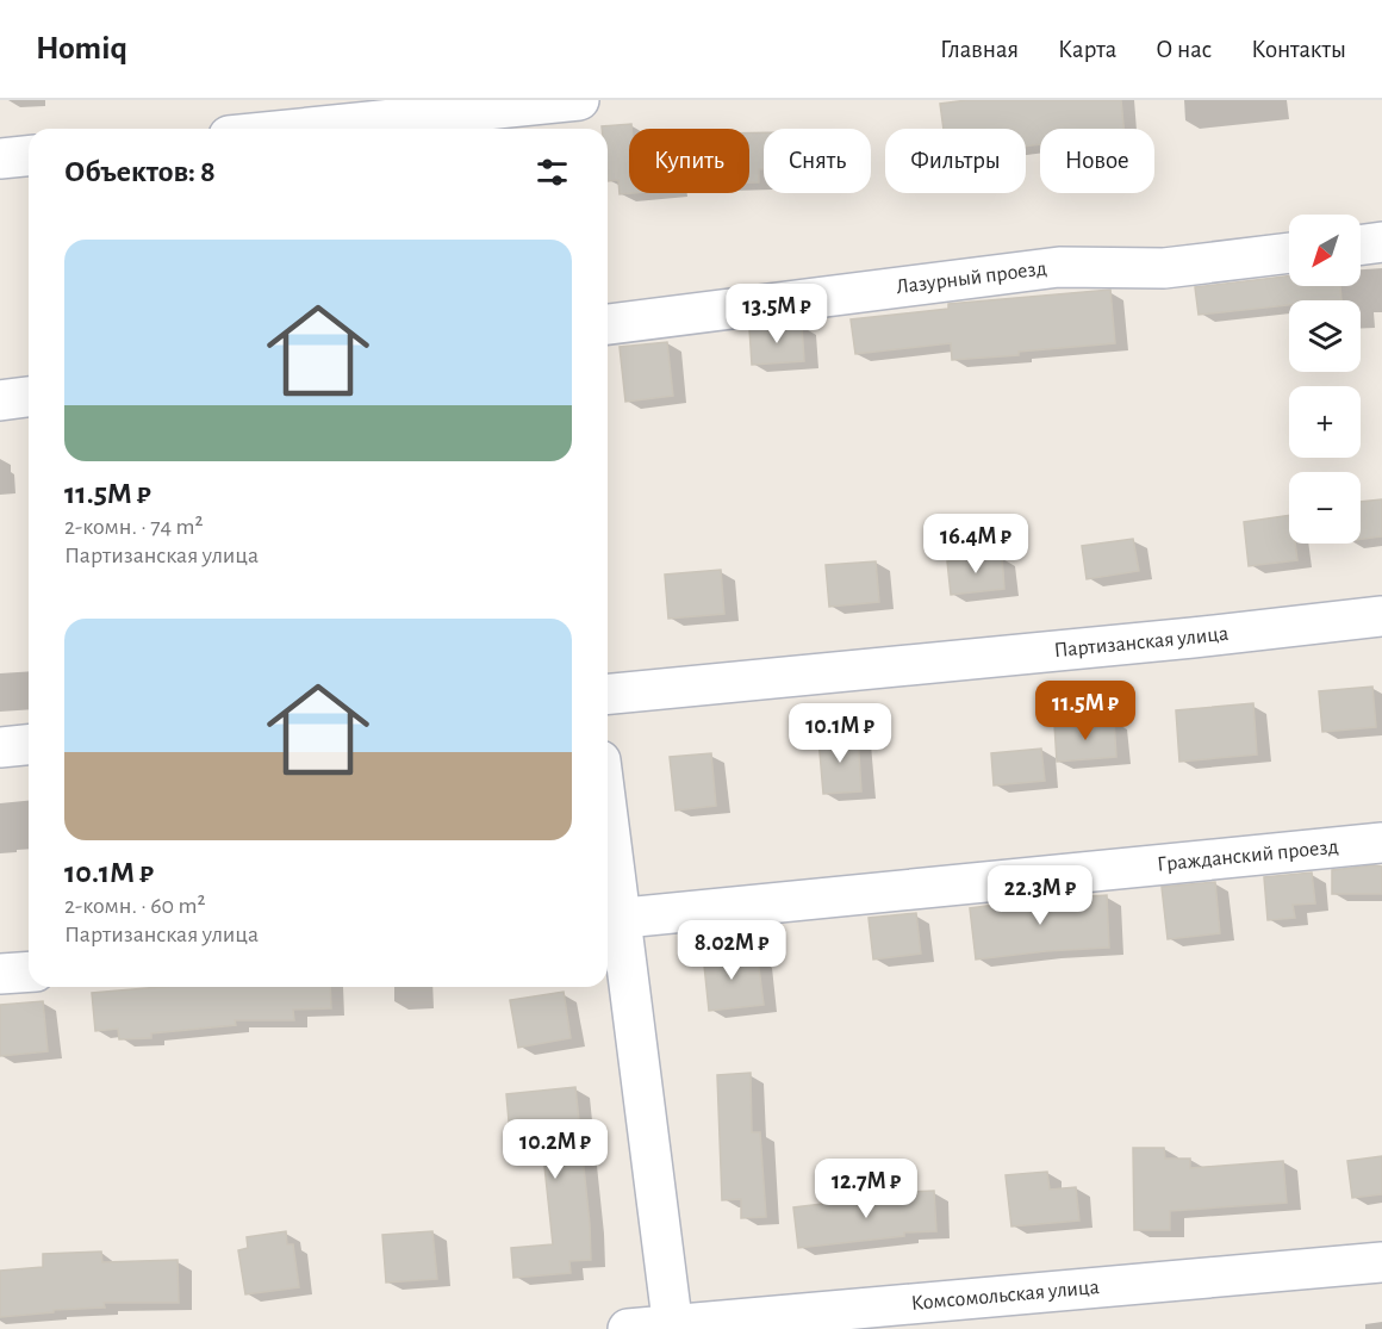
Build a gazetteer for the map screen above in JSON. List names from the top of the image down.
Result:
{
  "streets": {
    "street": [
      "Лазурный проезд",
      "Партизанская улица",
      "Гражданский проезд",
      "Комсомольская улица"
    ]
  },
  "north": "bottom left",
  "page": {
    "header": "Homiq",
    "nav": [
      "Главная",
      "Карта",
      "О нас",
      "Контакты"
    ],
    "chip": [
      "Купить",
      "Снять",
      "Фильтры",
      "Новое"
    ],
    "heading": "Объектов: 8",
    "map_buttons": ["+", "−"],
    "list": [
      {
        "name": "11.5M ₽",
        "note": "2-комн. · 74 m² · Партизанская улица"
      },
      {
        "name": "10.1M ₽",
        "note": "2-комн. · 60 m² · Партизанская улица"
      }
    ],
    "price": [
      "13.5M ₽",
      "16.4M ₽",
      "11.5M ₽",
      "10.1M ₽",
      "22.3M ₽",
      "8.02M ₽",
      "10.2M ₽",
      "12.7M ₽"
    ]
  }
}
